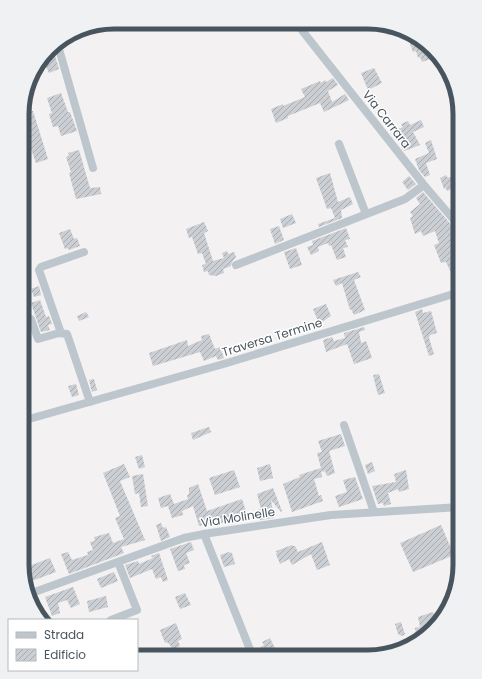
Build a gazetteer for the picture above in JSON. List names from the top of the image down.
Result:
{
  "streets": {
    "street": ["Via Carrara", "Traversa Termine", "Via Molinelle"]
  },
  "legend": ["Strada", "Edificio"]
}
